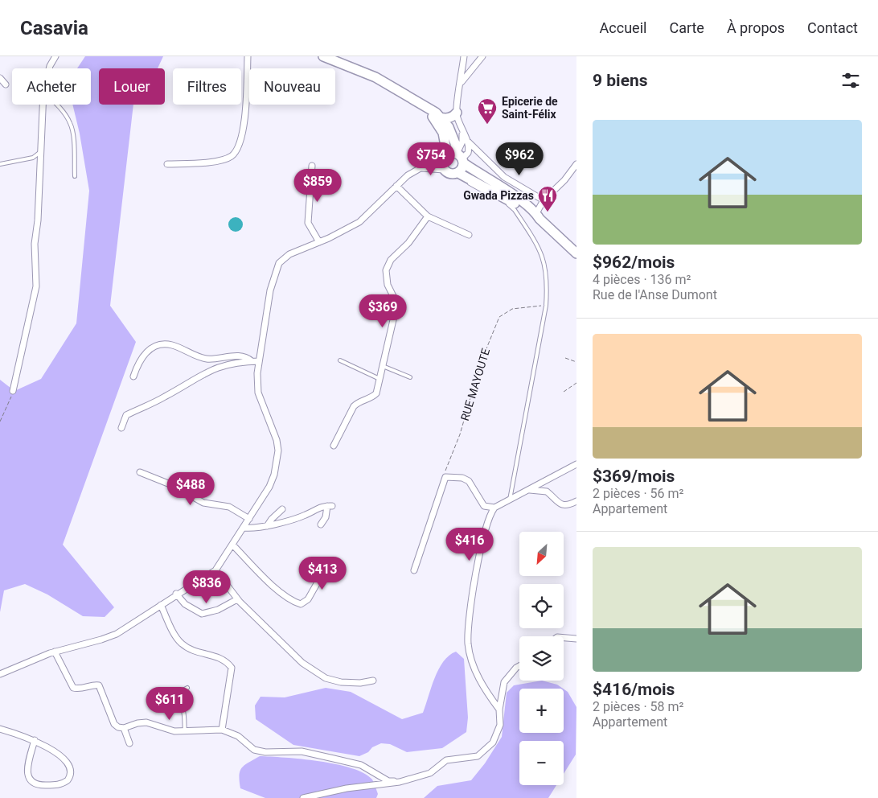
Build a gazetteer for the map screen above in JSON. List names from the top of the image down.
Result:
{
  "streets": {
    "path": ["RUE MAYOUTE"]
  },
  "places": {
    "supermarket": ["Epicerie de Saint-Félix"],
    "restaurant": ["Gwada Pizzas"]
  },
  "north": "bottom left",
  "page": {
    "header": "Casavia",
    "nav": [
      "Accueil",
      "Carte",
      "À propos",
      "Contact"
    ],
    "heading": "9 biens",
    "chip": [
      "Acheter",
      "Louer",
      "Filtres",
      "Nouveau"
    ],
    "list": [
      {
        "name": "$962/mois",
        "note": "4 pièces · 136 m² · Rue de l'Anse Dumont"
      },
      {
        "name": "$369/mois",
        "note": "2 pièces · 56 m² · Appartement"
      },
      {
        "name": "$416/mois",
        "note": "2 pièces · 58 m² · Appartement"
      }
    ],
    "price": [
      "$754",
      "$962",
      "$859",
      "$369",
      "$488",
      "$416",
      "$413",
      "$836",
      "$611"
    ],
    "map_buttons": ["+", "−"]
  }
}
